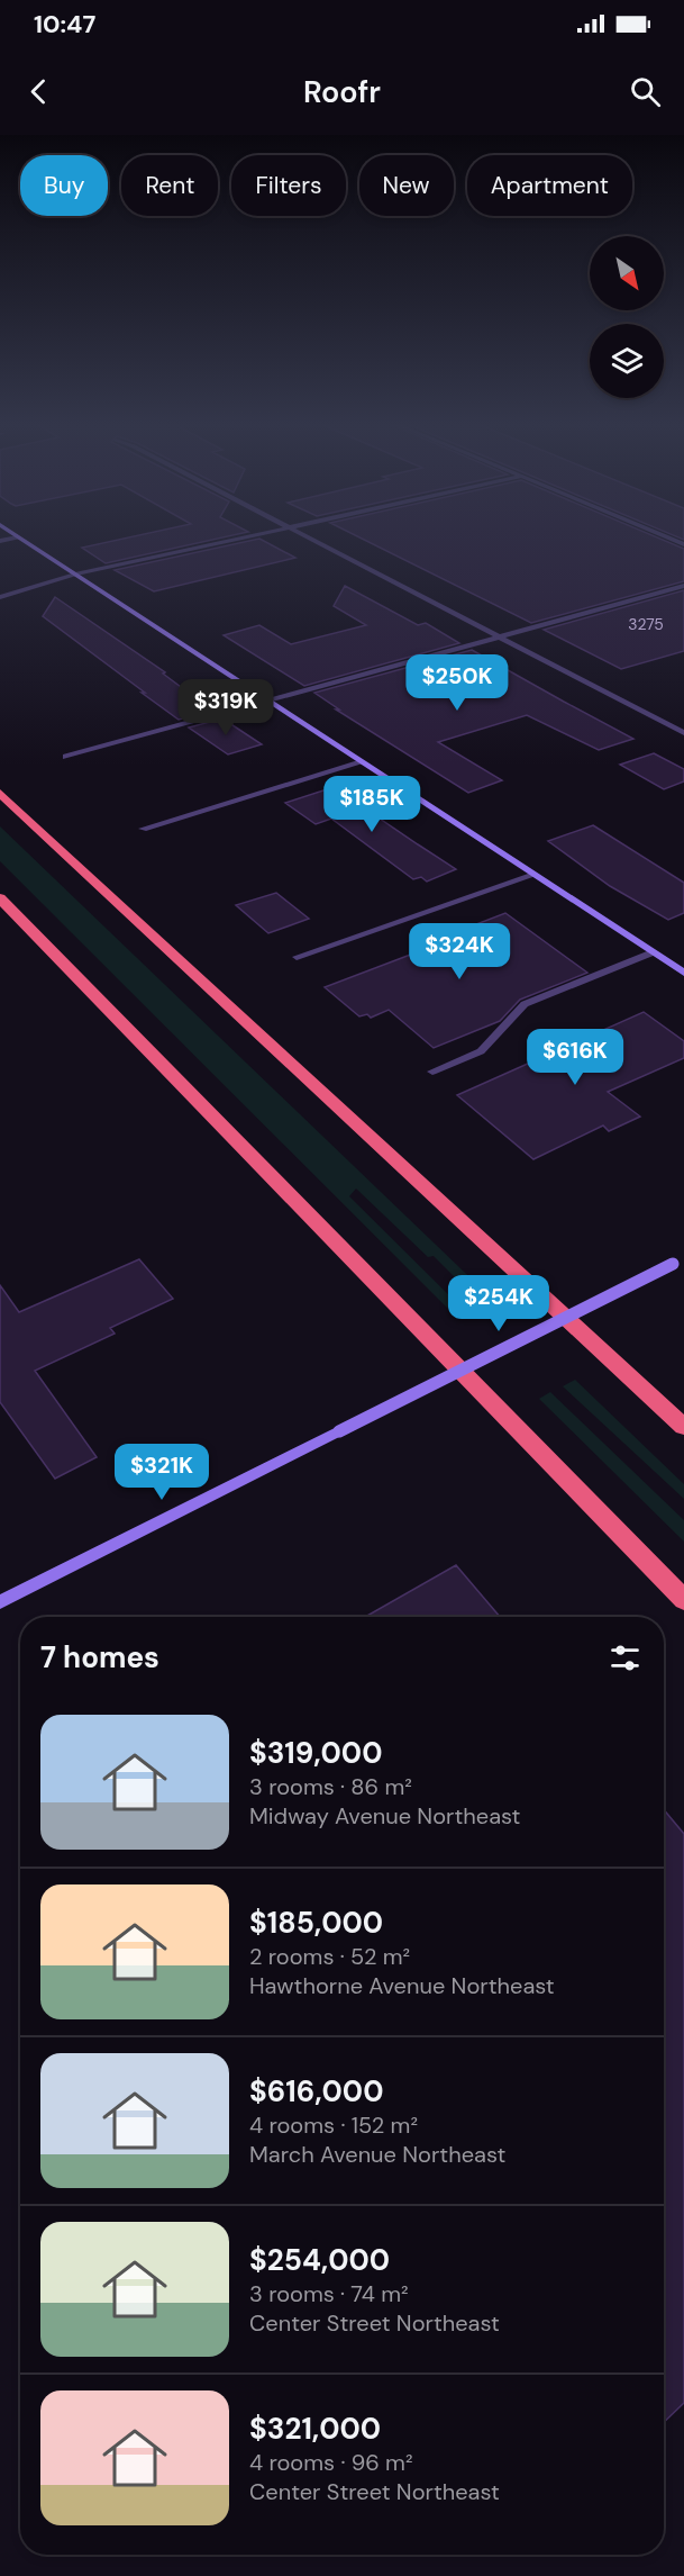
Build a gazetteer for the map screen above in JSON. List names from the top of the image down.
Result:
{
  "house_numbers": ["3275"],
  "north": "bottom right",
  "page": {
    "status": "10:47",
    "header": "Roofr",
    "chip": [
      "Buy",
      "Rent",
      "Filters",
      "New",
      "Apartment"
    ],
    "price": [
      "$250K",
      "$319K",
      "$185K",
      "$324K",
      "$616K",
      "$254K",
      "$321K"
    ],
    "heading": "7 homes",
    "list": [
      {
        "name": "$319,000",
        "note": "3 rooms · 86 m² · Midway Avenue Northeast"
      },
      {
        "name": "$185,000",
        "note": "2 rooms · 52 m² · Hawthorne Avenue Northeast"
      },
      {
        "name": "$616,000",
        "note": "4 rooms · 152 m² · March Avenue Northeast"
      },
      {
        "name": "$254,000",
        "note": "3 rooms · 74 m² · Center Street Northeast"
      },
      {
        "name": "$321,000",
        "note": "4 rooms · 96 m² · Center Street Northeast"
      }
    ]
  }
}
